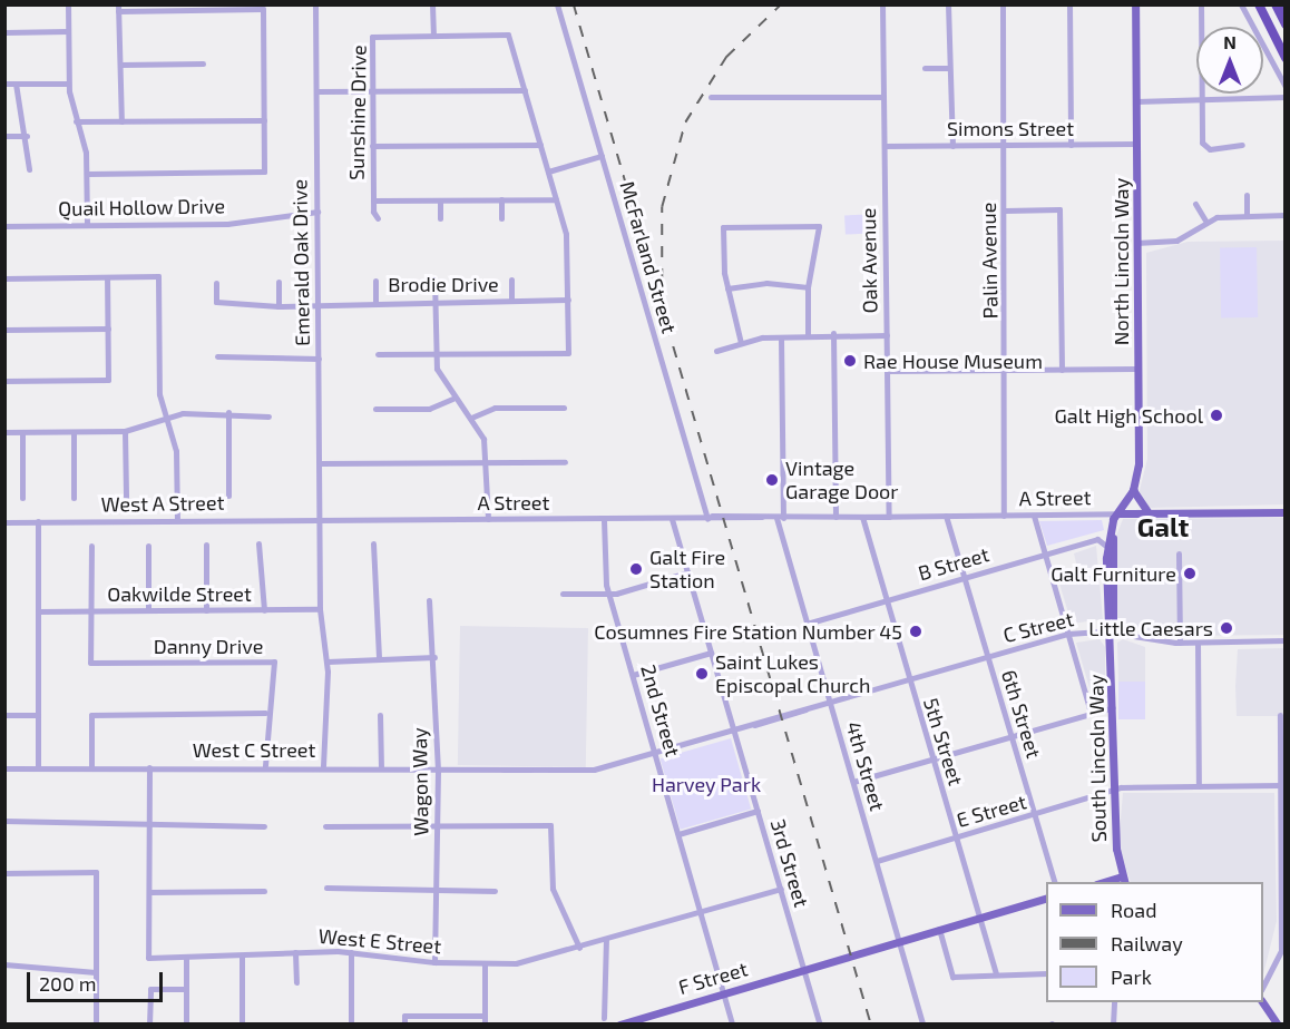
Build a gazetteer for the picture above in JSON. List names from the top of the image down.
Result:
{
  "streets": {
    "main road": [
      "North Lincoln Way",
      "A Street",
      "South Lincoln Way",
      "F Street"
    ],
    "street": [
      "Sunshine Drive",
      "Simons Street",
      "Quail Hollow Drive",
      "McFarland Street",
      "Oak Avenue",
      "Palin Avenue",
      "Emerald Oak Drive",
      "Brodie Drive",
      "West A Street",
      "B Street",
      "Oakwilde Street",
      "C Street",
      "Danny Drive",
      "2nd Street",
      "6th Street",
      "5th Street",
      "West C Street",
      "4th Street",
      "Wagon Way",
      "E Street",
      "3rd Street",
      "West E Street"
    ]
  },
  "crossings": [
    ["Simons Street", "Oak Avenue"],
    ["Simons Street", "Palin Avenue"],
    ["Simons Street", "North Lincoln Way"],
    ["Quail Hollow Drive", "Emerald Oak Drive"],
    ["McFarland Street", "A Street"],
    ["Oak Avenue", "A Street"],
    ["Palin Avenue", "A Street"],
    ["North Lincoln Way", "A Street"],
    ["North Lincoln Way", "South Lincoln Way"],
    ["Emerald Oak Drive", "Brodie Drive"],
    ["Emerald Oak Drive", "A Street"],
    ["Emerald Oak Drive", "West A Street"],
    ["Emerald Oak Drive", "Oakwilde Street"],
    ["Emerald Oak Drive", "West C Street"],
    ["A Street", "West A Street"],
    ["A Street", "2nd Street"],
    ["A Street", "6th Street"],
    ["A Street", "5th Street"],
    ["A Street", "South Lincoln Way"],
    ["A Street", "4th Street"],
    ["A Street", "3rd Street"],
    ["B Street", "6th Street"],
    ["B Street", "5th Street"],
    ["B Street", "South Lincoln Way"],
    ["B Street", "4th Street"],
    ["Oakwilde Street", "Danny Drive"],
    ["C Street", "2nd Street"],
    ["C Street", "6th Street"],
    ["C Street", "5th Street"],
    ["C Street", "West C Street"],
    ["C Street", "South Lincoln Way"],
    ["C Street", "4th Street"],
    ["C Street", "3rd Street"],
    ["Danny Drive", "West C Street"],
    ["2nd Street", "F Street"],
    ["6th Street", "E Street"],
    ["5th Street", "E Street"],
    ["5th Street", "F Street"],
    ["West C Street", "Wagon Way"],
    ["South Lincoln Way", "E Street"],
    ["4th Street", "E Street"],
    ["4th Street", "F Street"],
    ["Wagon Way", "West E Street"],
    ["3rd Street", "F Street"]
  ],
  "districts": ["Galt"],
  "parks": ["Harvey Park"],
  "places": [
    "Rae House Museum",
    "Galt High School",
    "Vintage Garage Door",
    "Galt Fire Station",
    "Galt Furniture",
    "Little Caesars",
    "Cosumnes Fire Station Number 45",
    "Saint Lukes Episcopal Church"
  ],
  "legend": ["Road", "Railway", "Park"],
  "scale_bar": "200 m",
  "north": "top"
}
